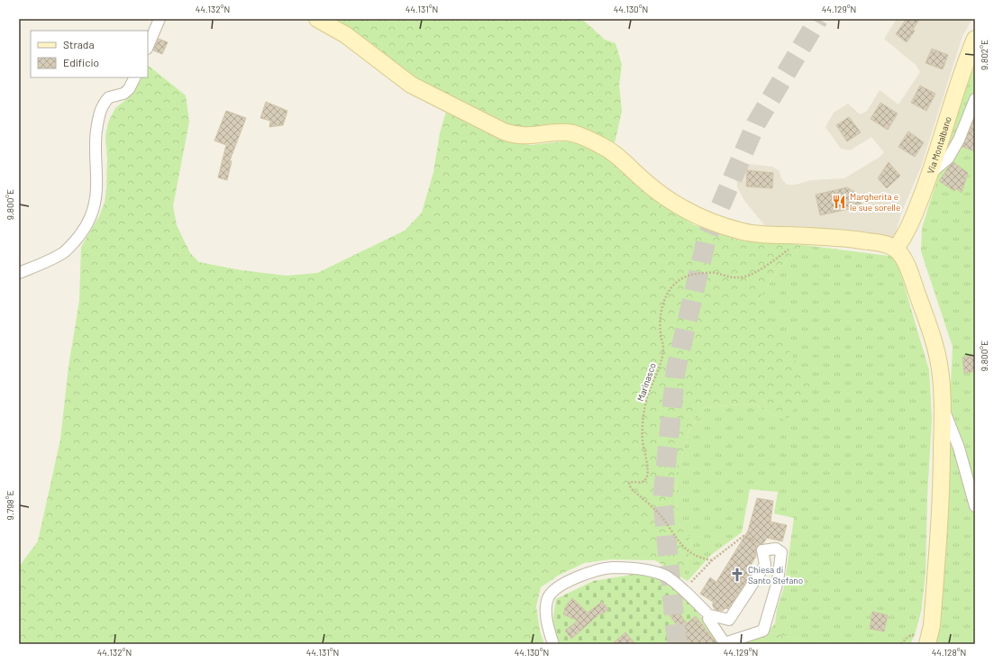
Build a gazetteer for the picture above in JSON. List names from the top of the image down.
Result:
{
  "streets": {
    "main road": ["Via Montalbano"],
    "path": ["Marinasco"]
  },
  "places": {
    "restaurant": ["Margherita e le sue sorelle"],
    "church": ["Chiesa di Santo Stefano"]
  },
  "legend": ["Strada", "Edificio"],
  "coordinates": [
    "44.132°N",
    "44.131°N",
    "44.130°N",
    "44.129°N",
    "9.802°E",
    "9.800°E",
    "9.798°E",
    "44.128°N"
  ]
}
